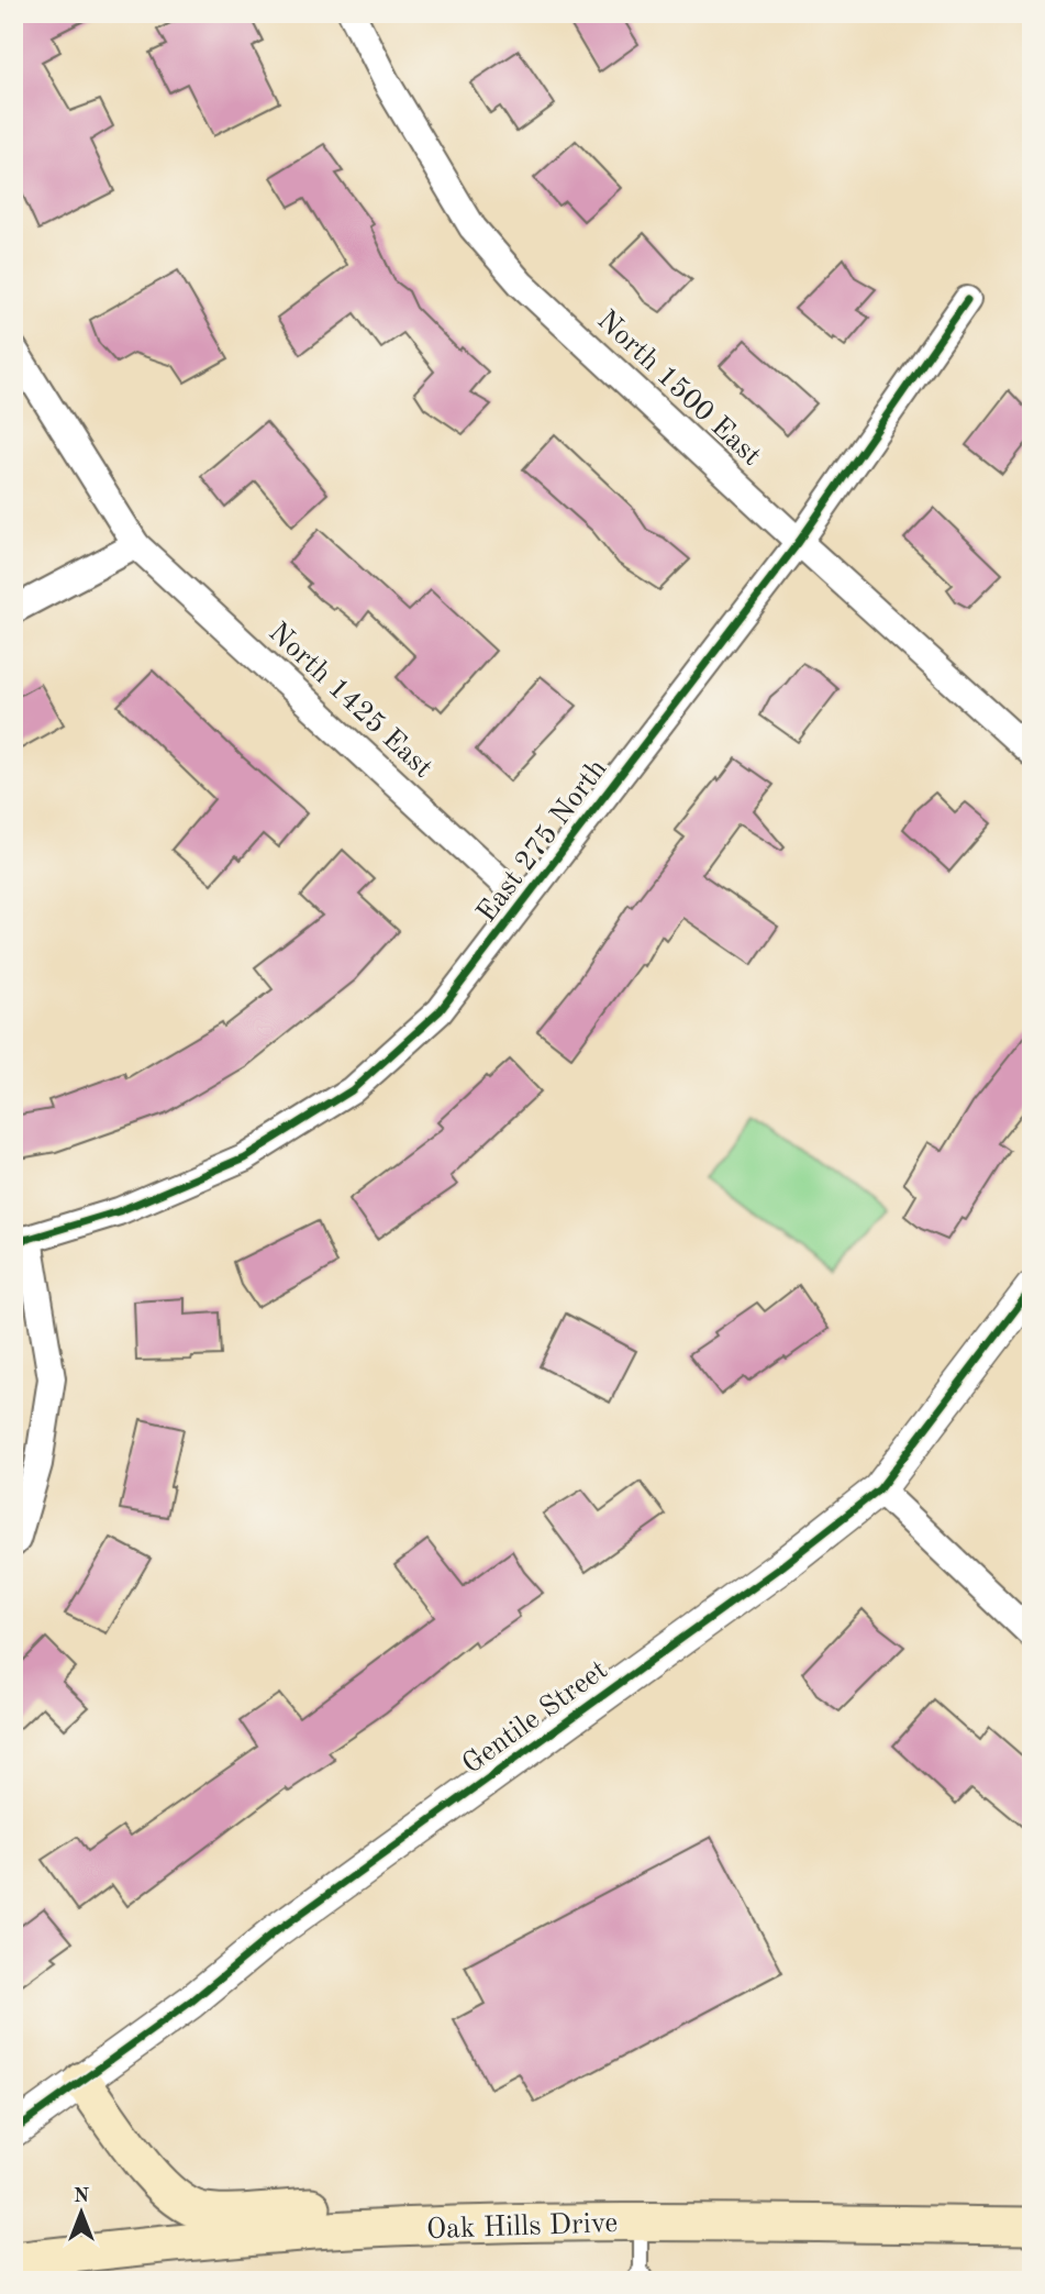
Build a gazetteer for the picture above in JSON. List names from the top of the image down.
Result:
{
  "streets": {
    "main road": ["Oak Hills Drive"],
    "street": [
      "North 1500 East",
      "North 1425 East",
      "East 275 North",
      "Gentile Street"
    ]
  },
  "crossings": [
    ["North 1500 East", "East 275 North"],
    ["North 1425 East", "East 275 North"]
  ],
  "north": "top"
}
